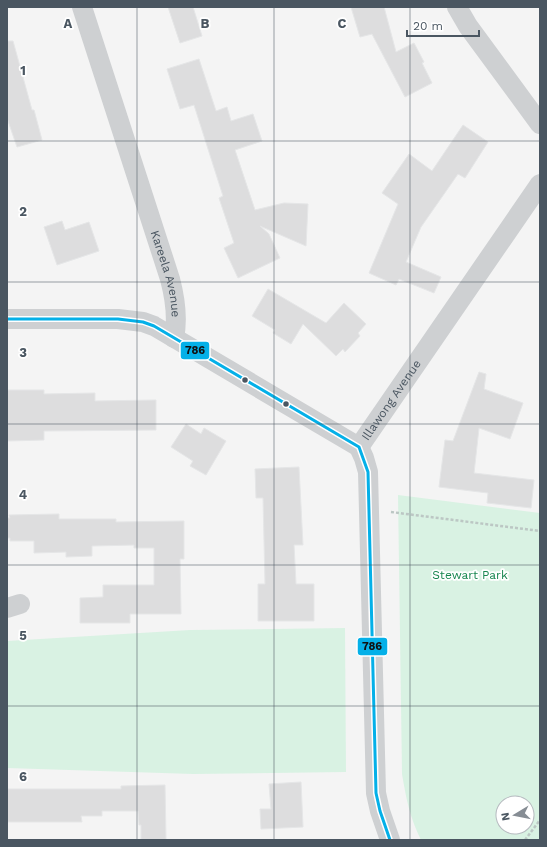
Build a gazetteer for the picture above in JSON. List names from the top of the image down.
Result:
{
  "streets": {
    "street": ["Kareela Avenue", "Illawong Avenue"]
  },
  "parks": ["Stewart Park"],
  "lines": ["transit line 786"],
  "scale_bar": "20 m",
  "north": "left",
  "grid": {
    "columns": ["A", "B", "C"],
    "rows": [
      "1",
      "2",
      "3",
      "4",
      "5",
      "6"
    ]
  }
}
